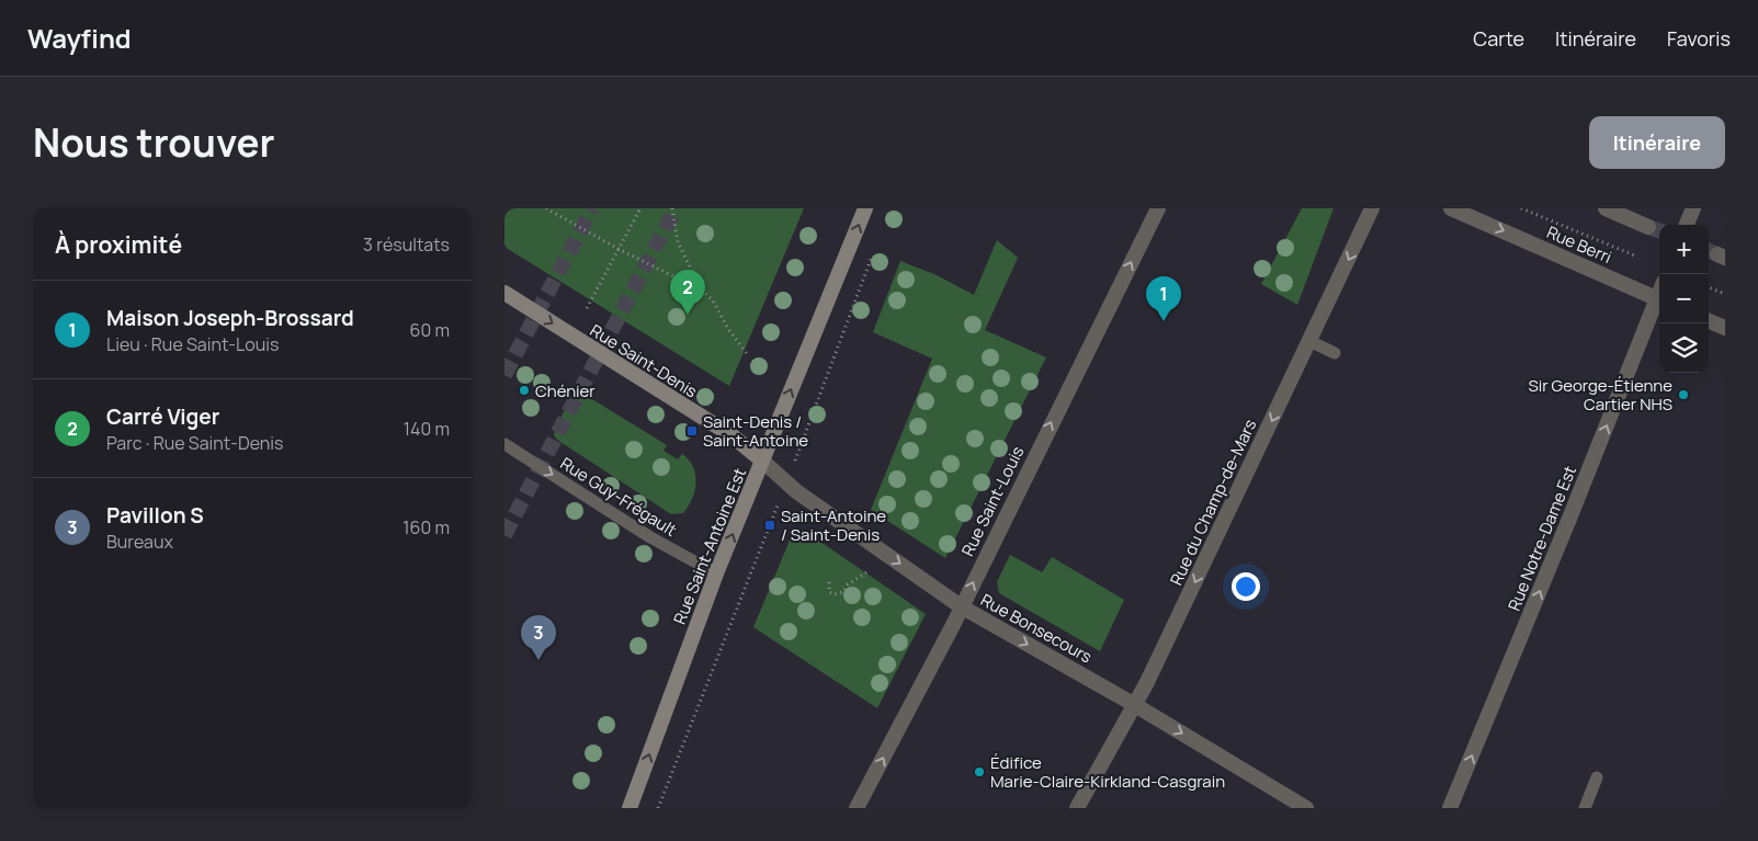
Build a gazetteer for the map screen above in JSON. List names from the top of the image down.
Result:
{
  "streets": {
    "main road": ["Rue Saint-Denis", "Rue Saint-Antoine Est"],
    "street": [
      "Rue Berri",
      "Rue Saint-Louis",
      "Rue du Champ-de-Mars",
      "Rue Notre-Dame Est",
      "Rue Bonsecours"
    ],
    "lane": ["Rue Guy-Frégault"]
  },
  "crossings": [
    ["Rue Saint-Denis", "Rue Saint-Antoine Est"],
    ["Rue Saint-Denis", "Rue Bonsecours"],
    ["Rue Guy-Frégault", "Rue Saint-Antoine Est"],
    ["Rue Saint-Louis", "Rue Bonsecours"],
    ["Rue du Champ-de-Mars", "Rue Bonsecours"],
    ["Rue Saint-Antoine Est", "Rue Bonsecours"]
  ],
  "one_way": [
    "Rue Berri",
    "Rue Saint-Denis",
    "Rue Guy-Frégault",
    "Rue Saint-Louis",
    "Rue du Champ-de-Mars",
    "Rue Notre-Dame Est",
    "Rue Saint-Antoine Est",
    "Rue Bonsecours"
  ],
  "places": {
    "other": ["Chénier", "Sir George-Étienne Cartier NHS", "Édifice Marie-Claire-Kirkland-Casgrain"],
    "transit": ["Saint-Denis / Saint-Antoine", "Saint-Antoine / Saint-Denis"]
  },
  "page": {
    "header": "Wayfind",
    "nav": ["Carte", "Itinéraire", "Favoris"],
    "title": "Nous trouver",
    "buttons": "Itinéraire",
    "heading": ["À proximité", "3 résultats"],
    "map_buttons": ["+", "−"],
    "pins": ["2", "1", "3"],
    "list": [
      {
        "mark": "1",
        "name": "Maison Joseph-Brossard",
        "note": "Lieu · Rue Saint-Louis",
        "value": "60 m"
      },
      {
        "mark": "2",
        "name": "Carré Viger",
        "note": "Parc · Rue Saint-Denis",
        "value": "140 m"
      },
      {
        "mark": "3",
        "name": "Pavillon S",
        "note": "Bureaux",
        "value": "160 m"
      }
    ]
  }
}
